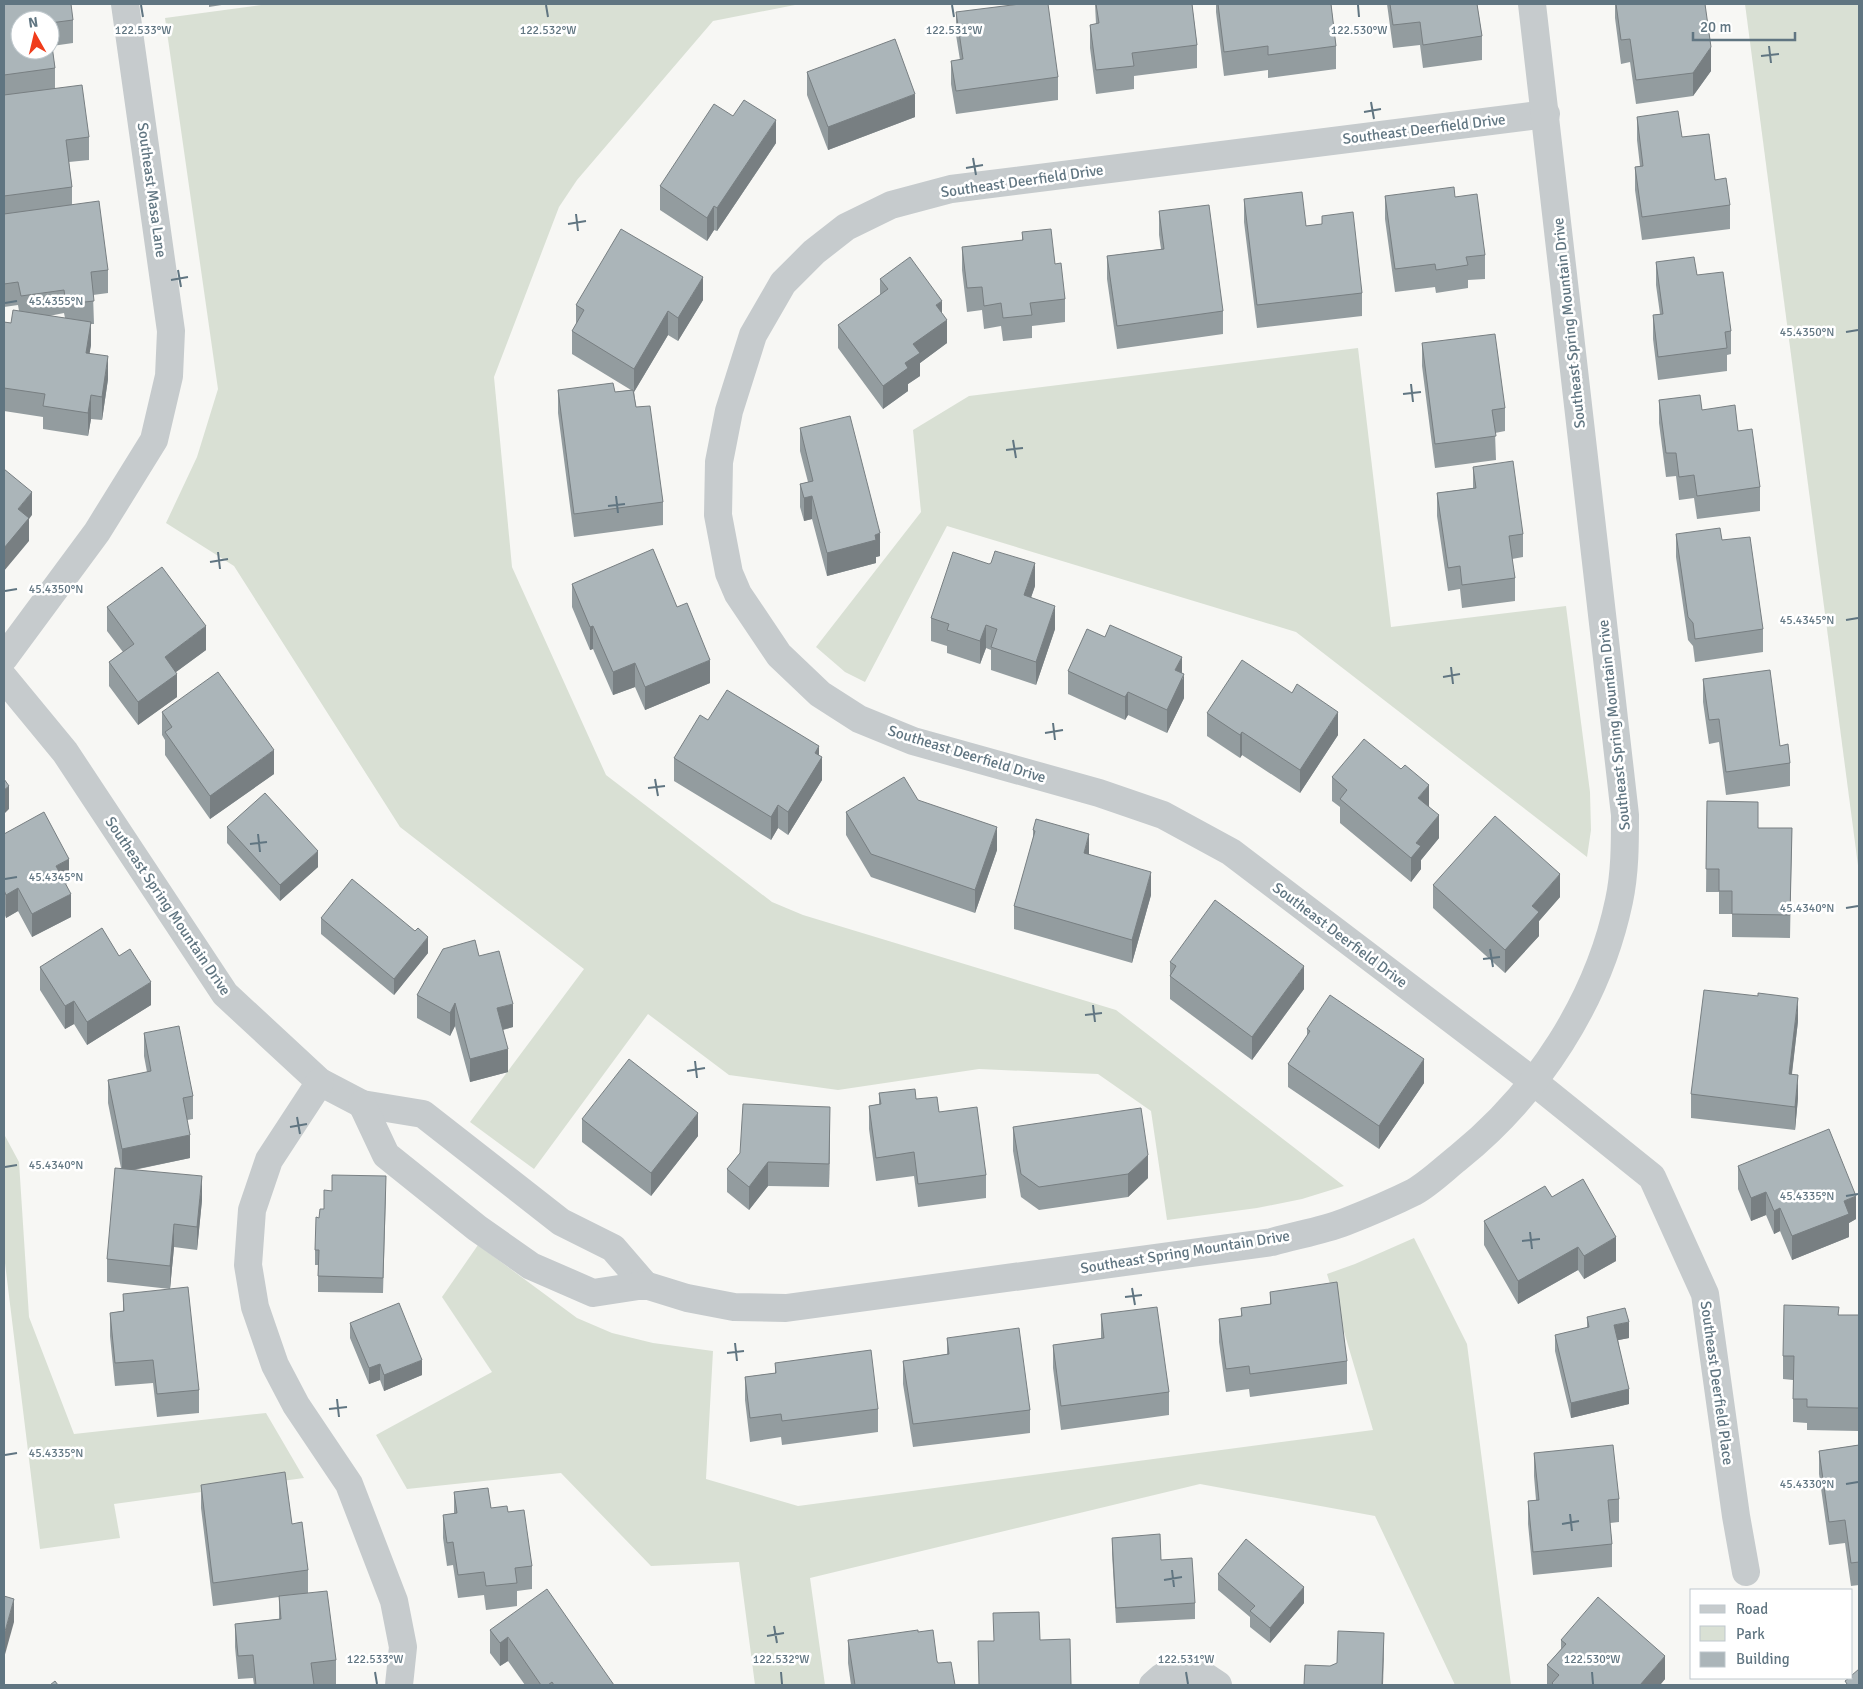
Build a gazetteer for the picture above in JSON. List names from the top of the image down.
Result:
{
  "streets": {
    "street": [
      "Southeast Deerfield Drive",
      "Southeast Masa Lane",
      "Southeast Spring Mountain Drive",
      "Southeast Deerfield Place"
    ]
  },
  "crossings": [
    ["Southeast Deerfield Drive", "Southeast Spring Mountain Drive"],
    ["Southeast Deerfield Drive", "Southeast Deerfield Place"],
    ["Southeast Spring Mountain Drive", "Southeast Deerfield Place"]
  ],
  "legend": ["Road", "Park", "Building"],
  "scale_bar": "20 m",
  "north": "top",
  "coordinates": [
    "122.533°W",
    "122.532°W",
    "122.531°W",
    "122.530°W",
    "45.4355°N",
    "45.4350°N",
    "45.4345°N",
    "45.4340°N",
    "45.4335°N",
    "45.4330°N"
  ]
}
